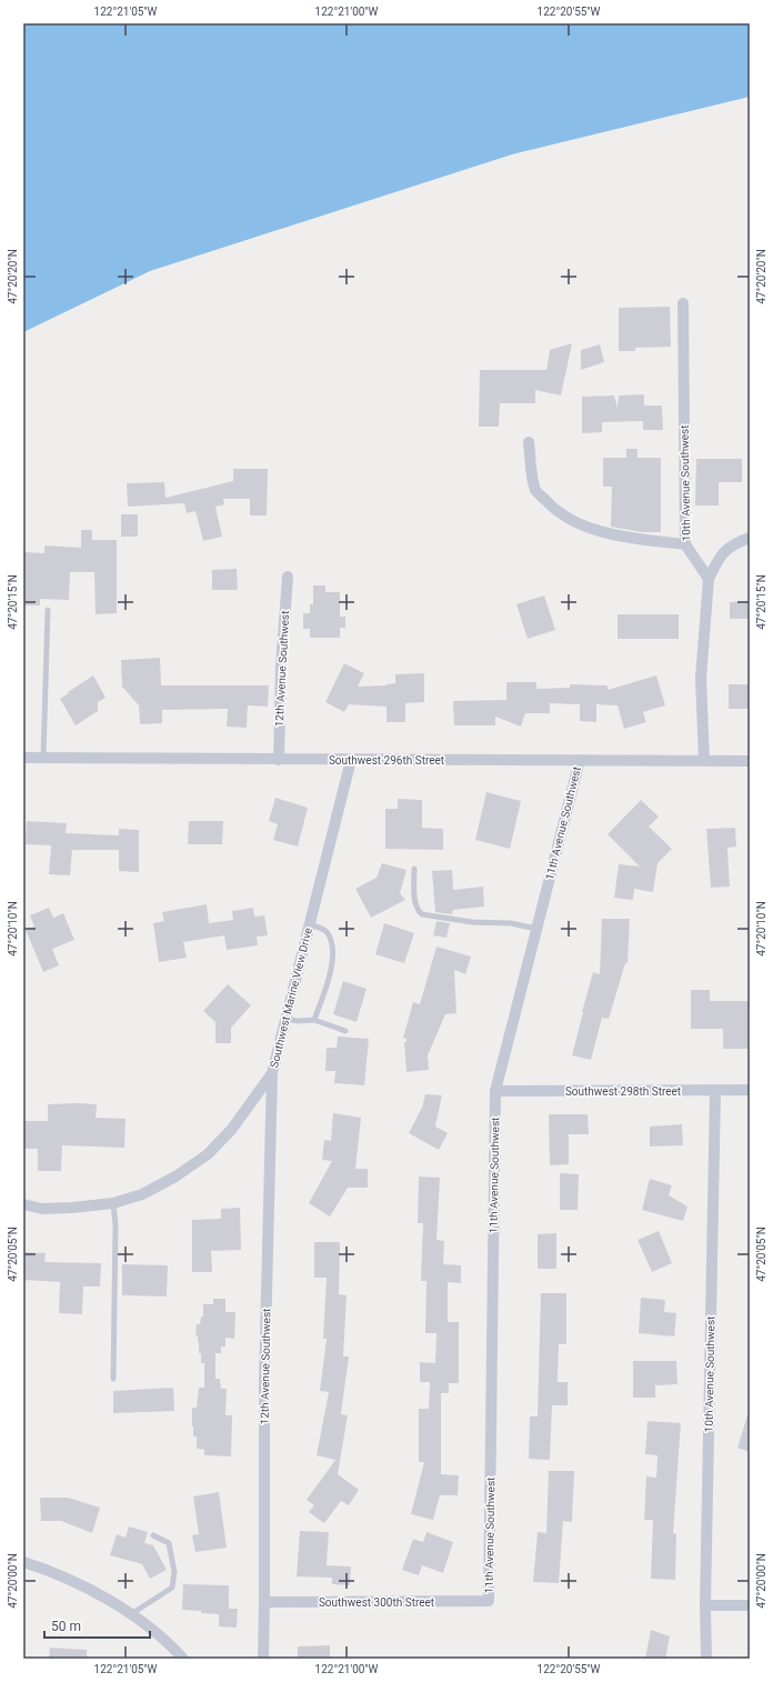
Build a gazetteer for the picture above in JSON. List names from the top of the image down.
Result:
{
  "streets": {
    "street": [
      "10th Avenue Southwest",
      "12th Avenue Southwest",
      "Southwest 296th Street",
      "11th Avenue Southwest",
      "Southwest Marine View Drive",
      "Southwest 298th Street",
      "Southwest 300th Street"
    ]
  },
  "crossings": [
    ["10th Avenue Southwest", "Southwest 298th Street"],
    ["12th Avenue Southwest", "Southwest 296th Street"],
    ["12th Avenue Southwest", "Southwest Marine View Drive"],
    ["12th Avenue Southwest", "Southwest 300th Street"],
    ["Southwest 296th Street", "11th Avenue Southwest"],
    ["Southwest 296th Street", "Southwest Marine View Drive"],
    ["11th Avenue Southwest", "Southwest 298th Street"],
    ["11th Avenue Southwest", "Southwest 300th Street"]
  ],
  "scale_bar": "50 m",
  "coordinates": [
    "122°21'05\"W",
    "122°21'00\"W",
    "122°20'55\"W",
    "47°20'20\"N",
    "47°20'15\"N",
    "47°20'10\"N",
    "47°20'05\"N",
    "47°20'00\"N"
  ]
}
